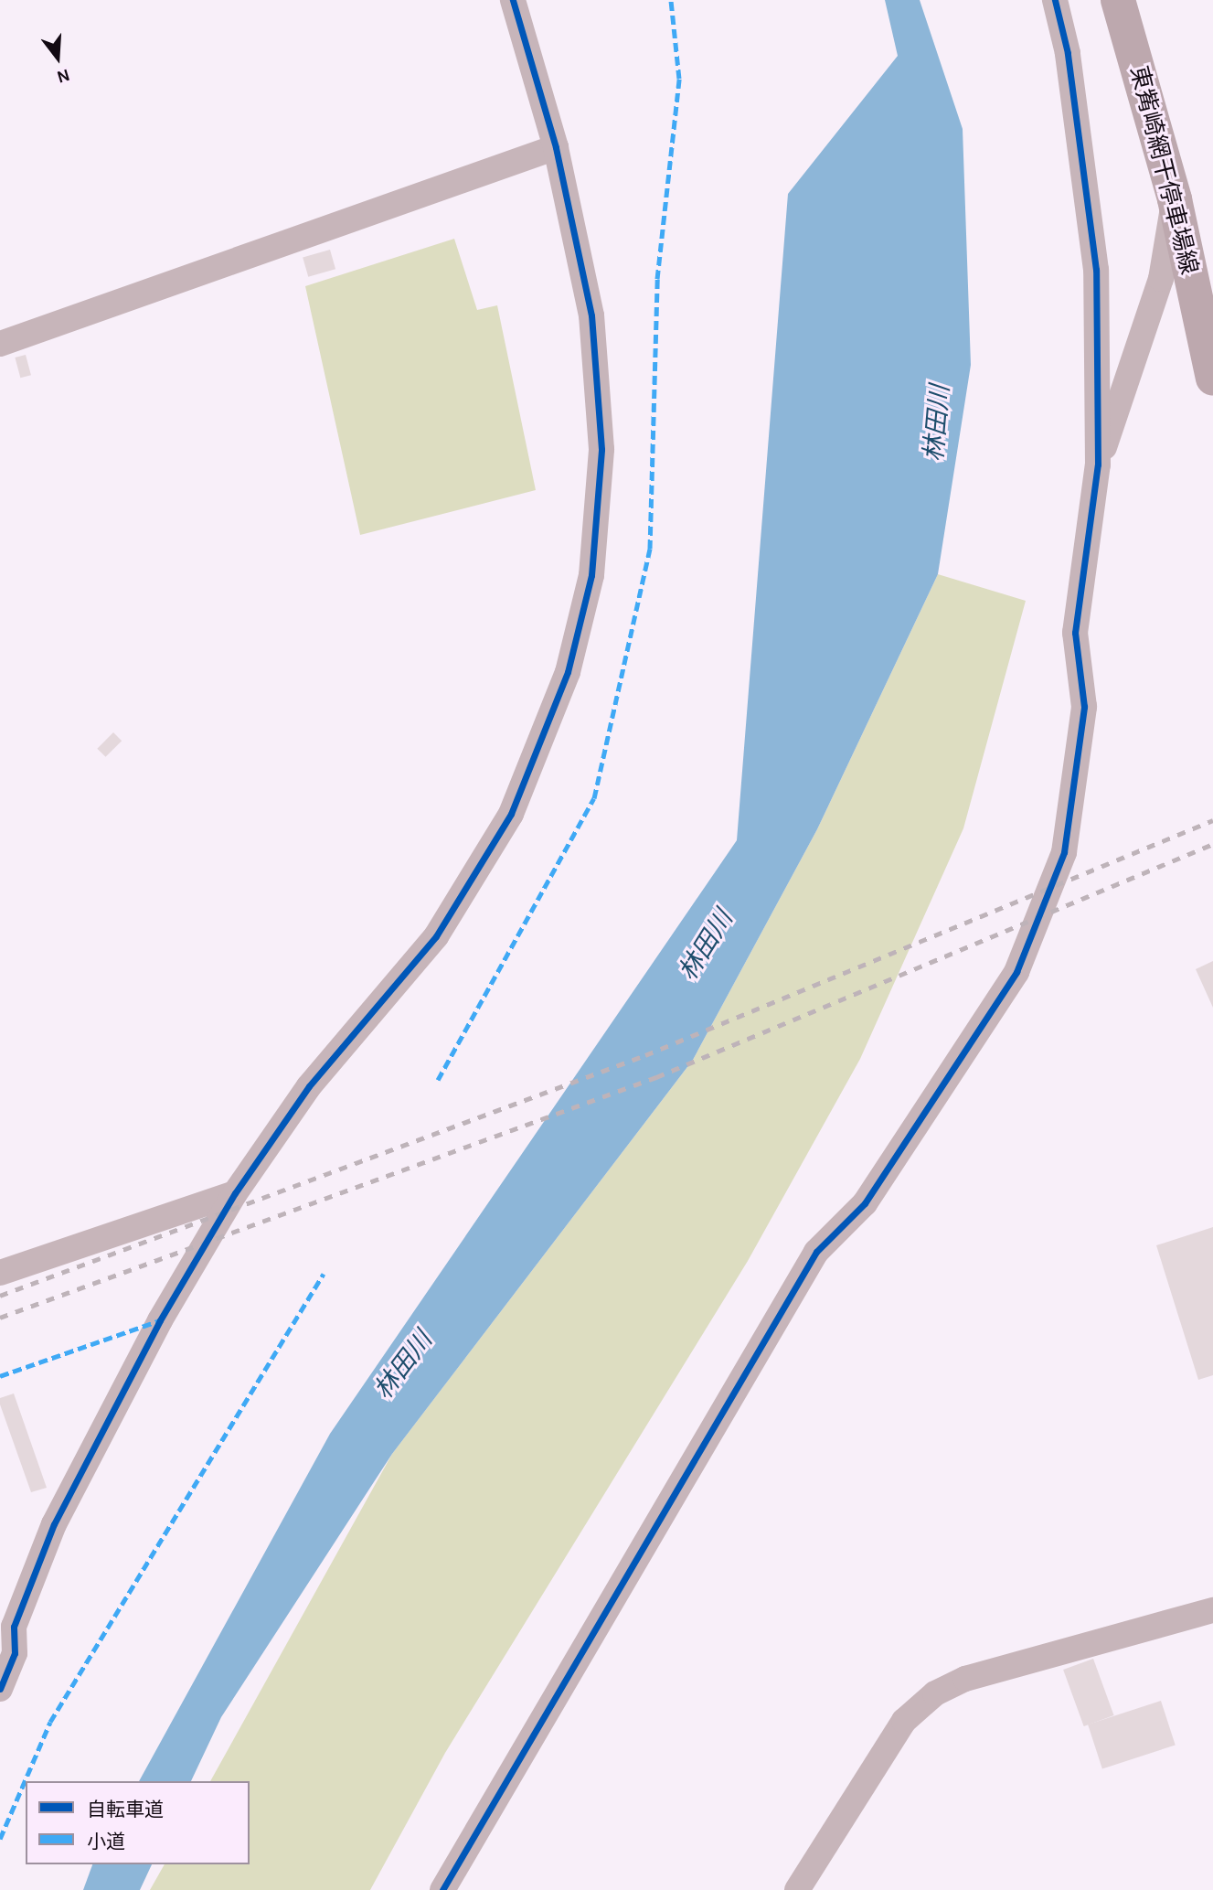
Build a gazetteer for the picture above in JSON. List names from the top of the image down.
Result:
{
  "streets": {
    "main road": ["東觜崎網干停車場線"]
  },
  "water": ["林田川"],
  "legend": ["自転車道", "小道"],
  "north": "bottom"
}
